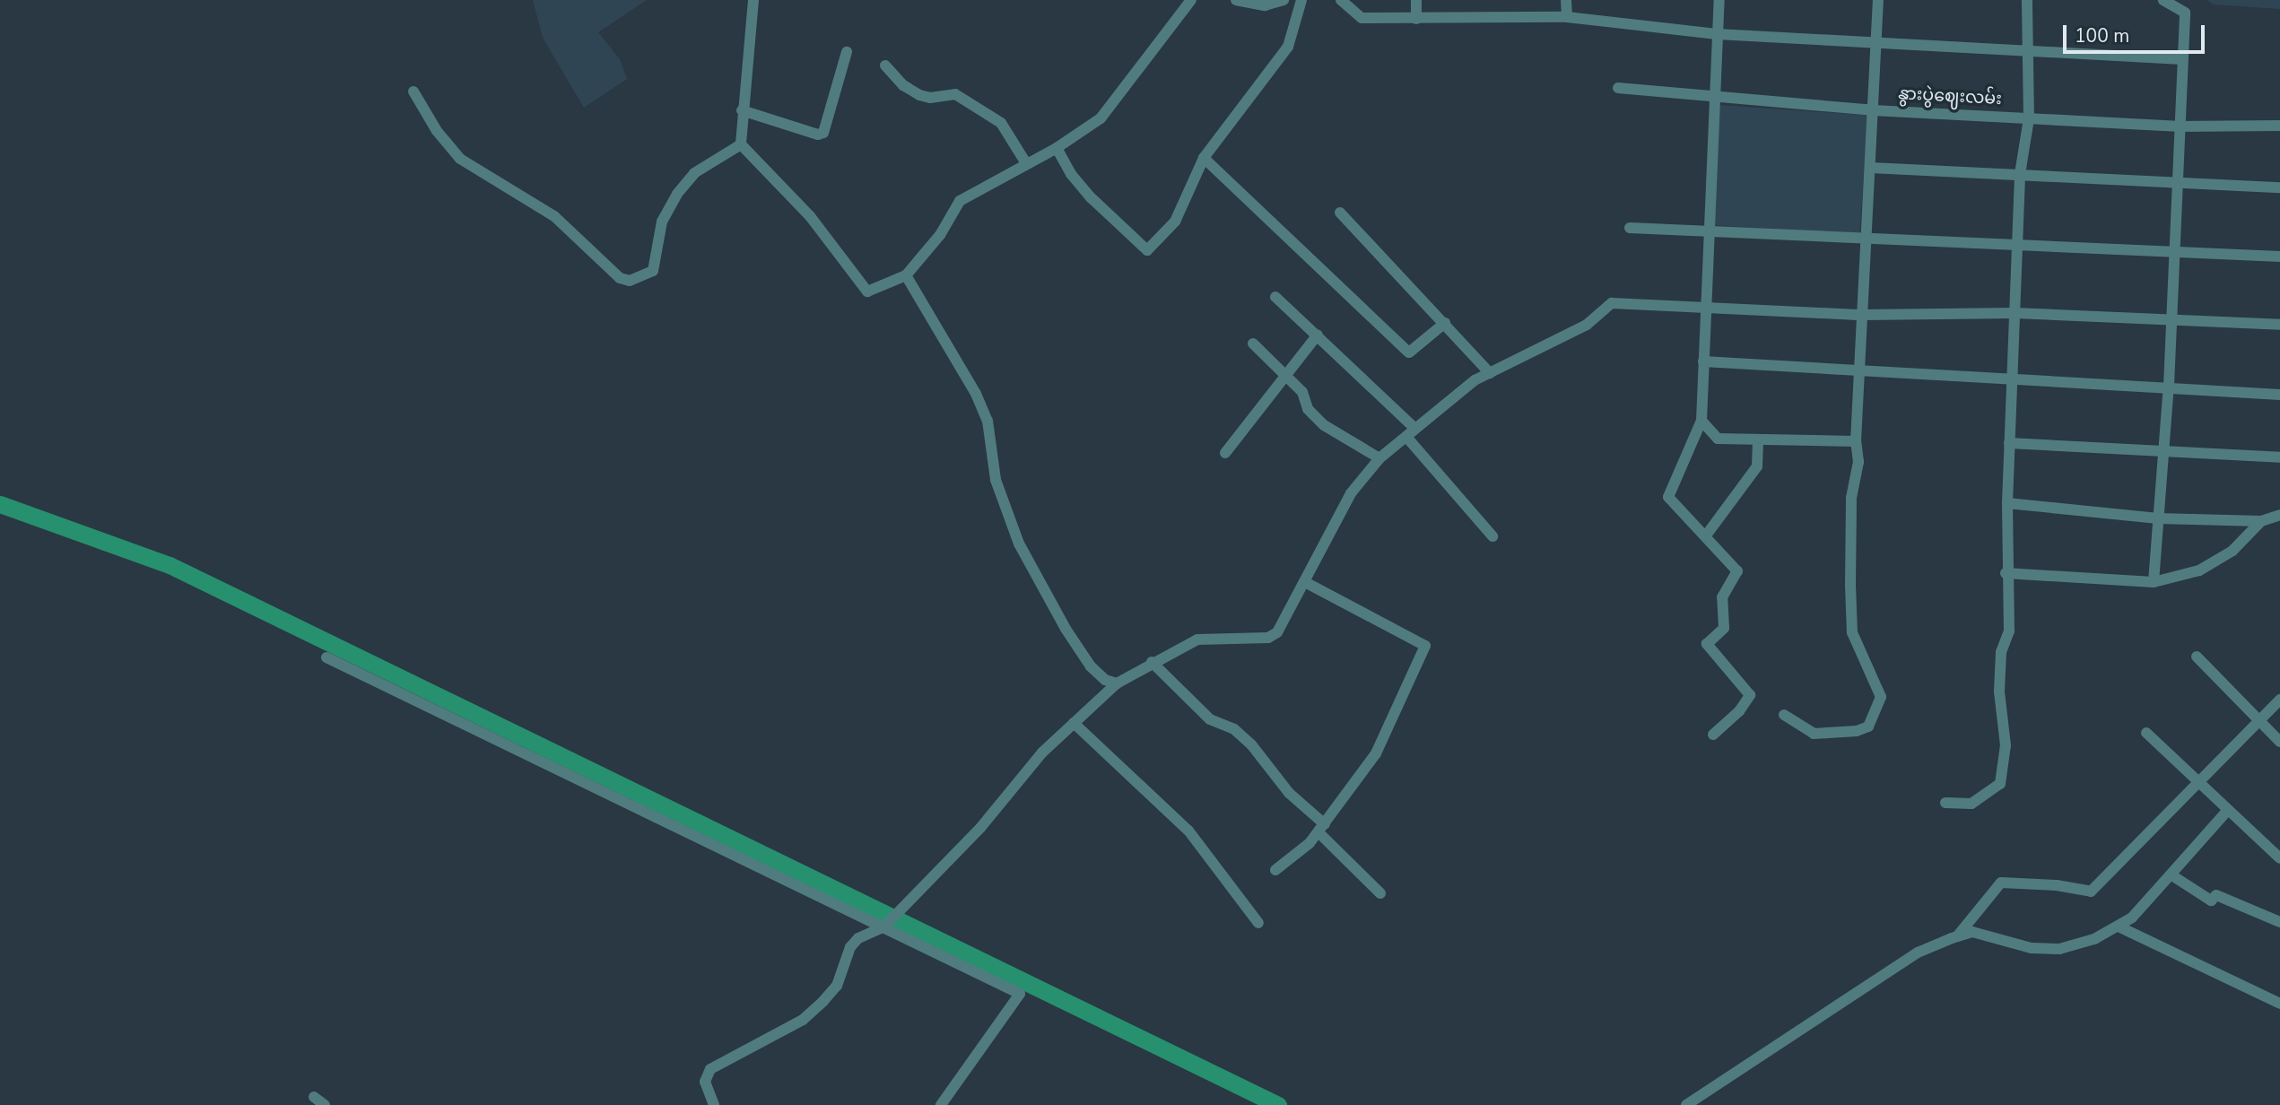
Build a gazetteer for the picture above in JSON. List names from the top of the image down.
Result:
{
  "streets": {
    "street": ["နွားပွဲဈေးလမ်း"]
  },
  "scale_bar": "100 m"
}
